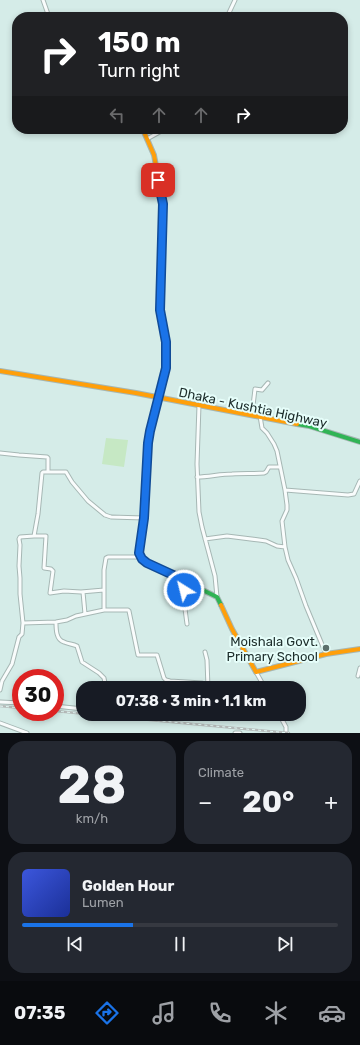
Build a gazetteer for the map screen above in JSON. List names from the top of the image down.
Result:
{
  "streets": {
    "street": ["Dhaka - Kushtia Highway"]
  },
  "places": ["Moishala Govt. Primary School"],
  "page": {
    "turn": ["150 m", "Turn right"],
    "limit": "30",
    "trip": "07:38 · 3 min · 1.1 km",
    "tile": [
      ["28", "km/h"],
      "Climate"
    ],
    "heat": ["−", "20°", "+"],
    "song": ["Golden Hour", "Lumen"],
    "tabs": "07:35"
  }
}
